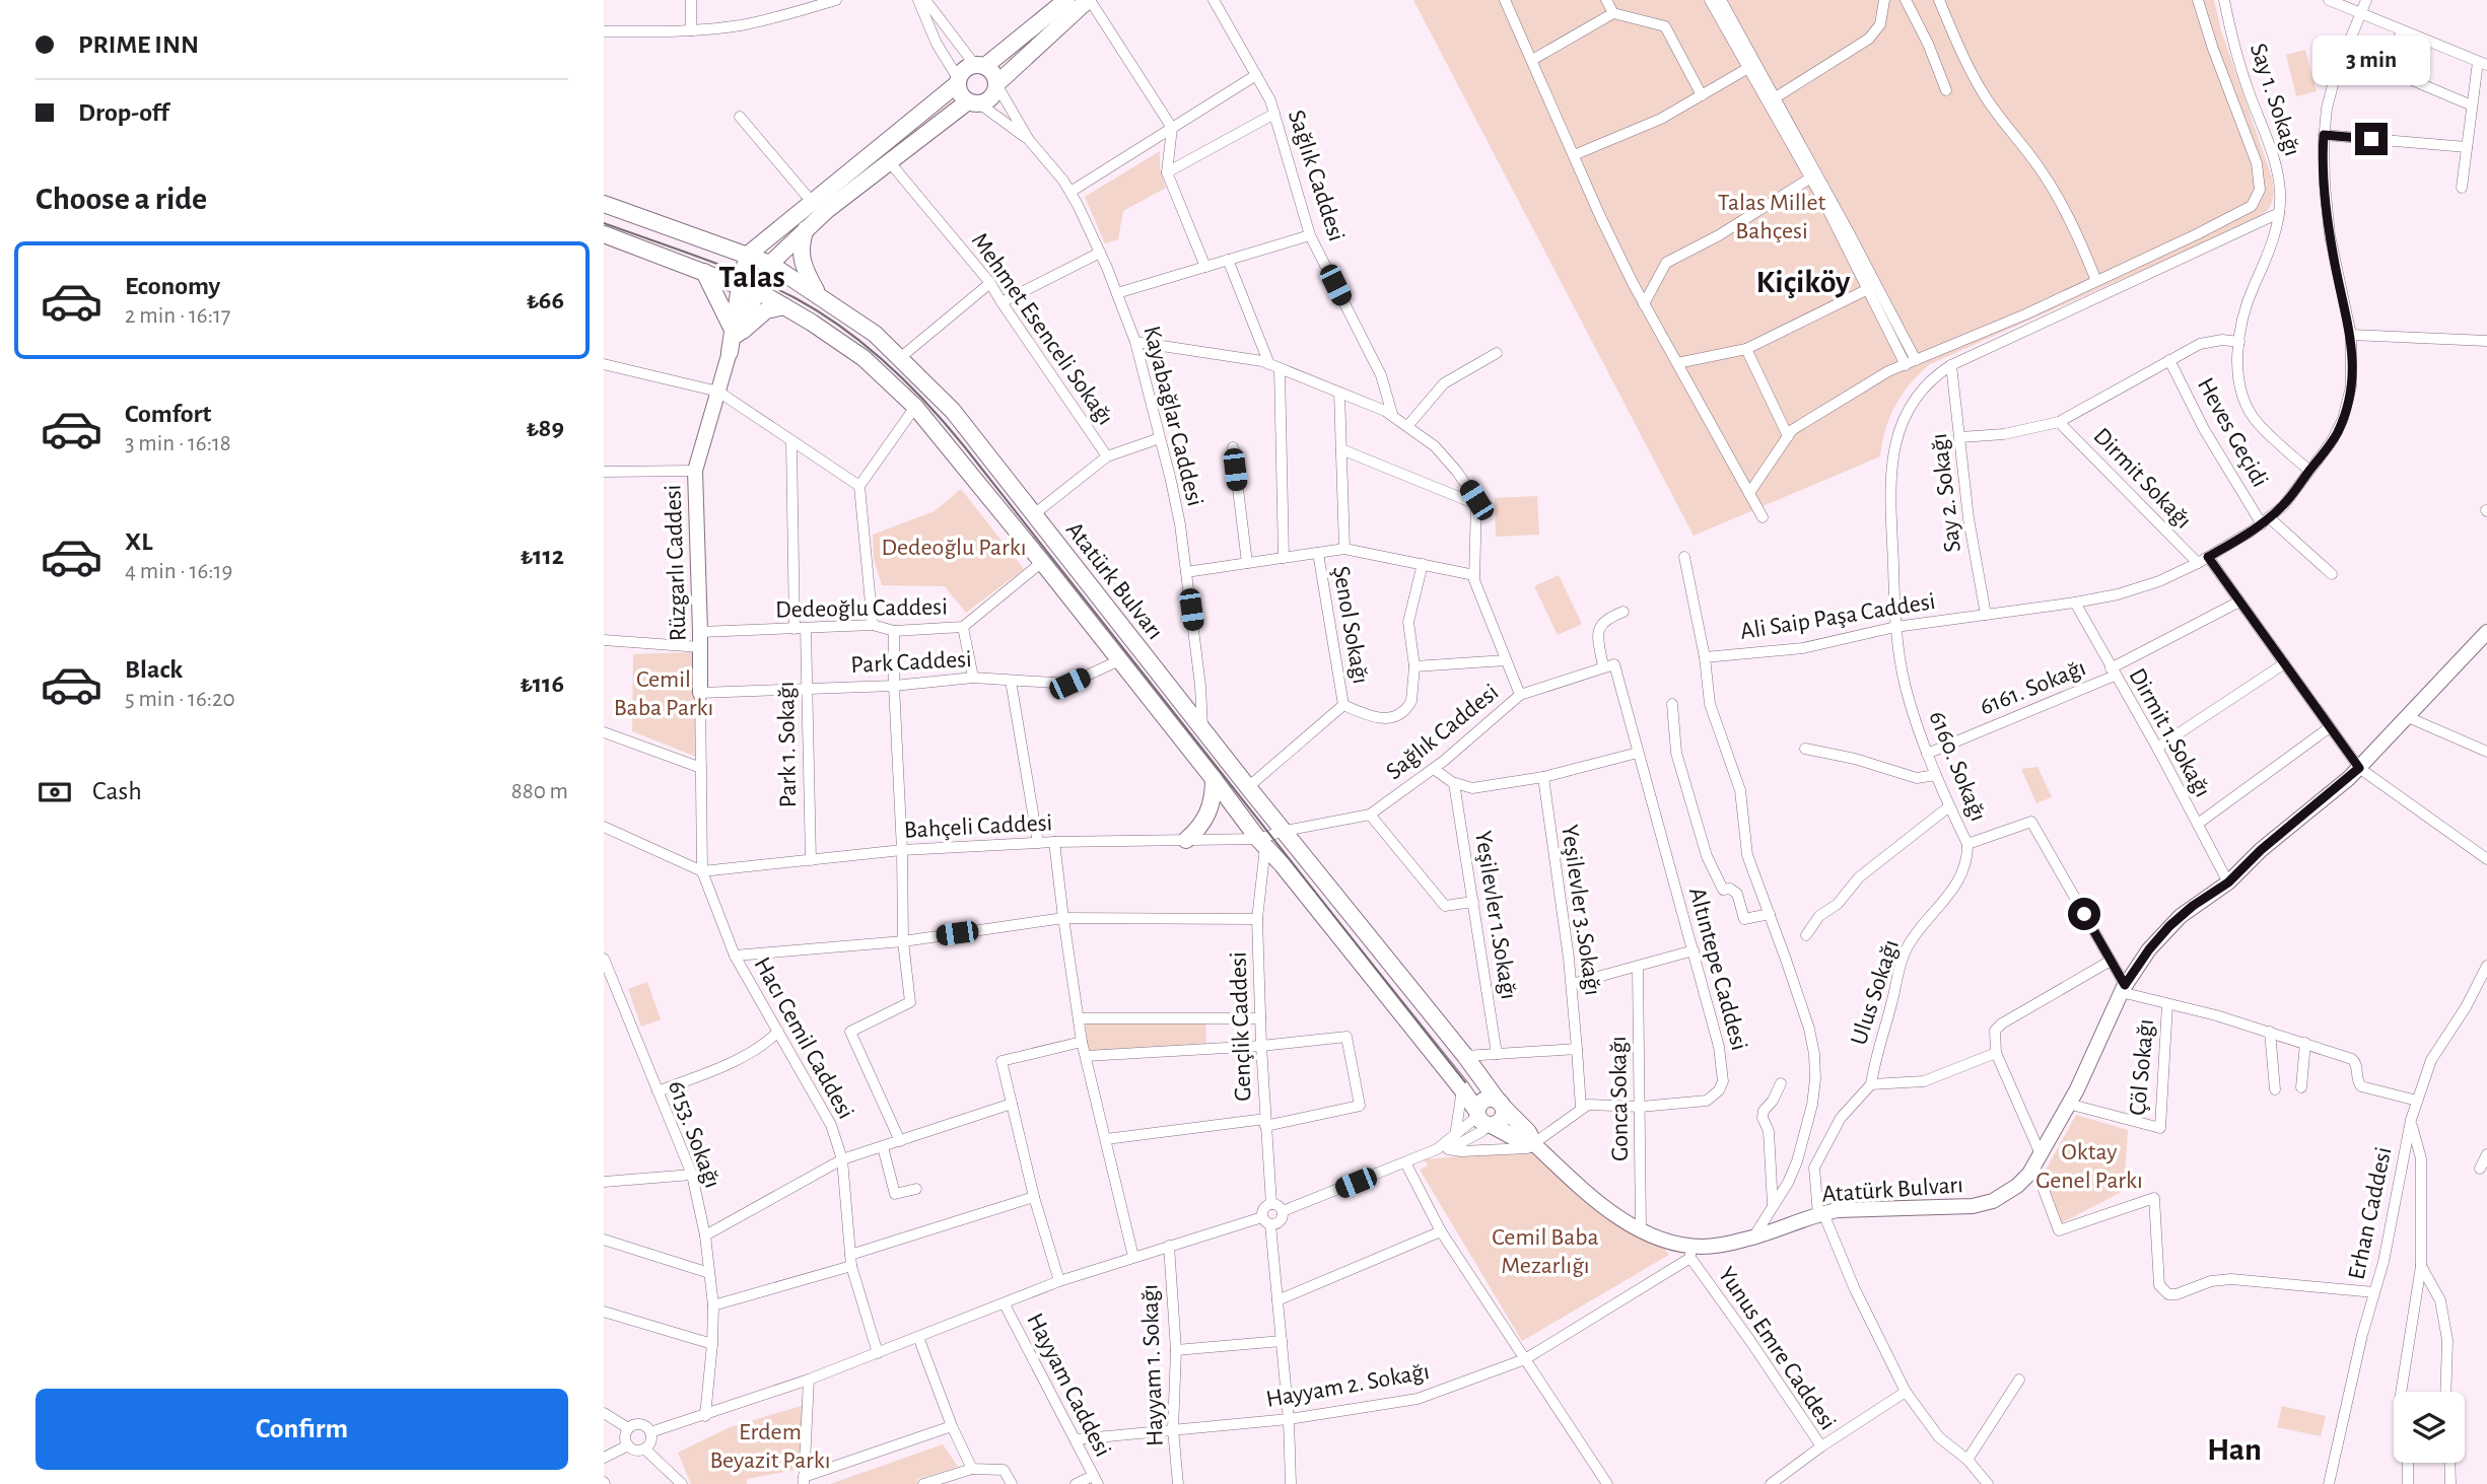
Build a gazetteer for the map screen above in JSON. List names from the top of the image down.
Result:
{
  "streets": {
    "main road": ["Rüzgarlı Caddesi", "Atatürk Bulvarı"],
    "street": [
      "Say 1. Sokağı",
      "Sağlık Caddesi",
      "Mehmet Esenceli Sokağı",
      "Kayabağlar Caddesi",
      "Heves Geçidi",
      "Dirmit Sokağı",
      "Say 2. Sokağı",
      "Dedeoğlu Caddesi",
      "Ali Saip Paşa Caddesi",
      "Şenol Sokağı",
      "Park Caddesi",
      "6161. Sokağı",
      "Dirmit 1.Sokağı",
      "Park 1. Sokağı",
      "6160. Sokağı",
      "Bahçeli Caddesi",
      "Yeşilevler 3.Sokağı",
      "Yeşilevler 1.Sokağı",
      "Altıntepe Caddesi",
      "Ulus Sokağı",
      "Gençlik Caddesi",
      "Hacı Cemil Caddesi",
      "Çöl Sokağı",
      "Gonca Sokağı",
      "6153. Sokağı",
      "Erhan Caddesi",
      "Yunus Emre Caddesi",
      "Hayyam 1. Sokağı",
      "Hayyam Caddesi",
      "Hayyam 2. Sokağı"
    ]
  },
  "crossings": [
    ["Say 1. Sokağı", "Ali Saip Paşa Caddesi"],
    ["Say 1. Sokağı", "6160. Sokağı"],
    ["Sağlık Caddesi", "Atatürk Bulvarı"],
    ["Sağlık Caddesi", "Bahçeli Caddesi"],
    ["Sağlık Caddesi", "Gençlik Caddesi"],
    ["Kayabağlar Caddesi", "Atatürk Bulvarı"],
    ["Heves Geçidi", "Ali Saip Paşa Caddesi"],
    ["Dirmit Sokağı", "Atatürk Bulvarı"],
    ["Dirmit Sokağı", "Ali Saip Paşa Caddesi"],
    ["Dirmit Sokağı", "6161. Sokağı"],
    ["Say 2. Sokağı", "Ali Saip Paşa Caddesi"],
    ["Say 2. Sokağı", "6160. Sokağı"],
    ["Rüzgarlı Caddesi", "Atatürk Bulvarı"],
    ["Rüzgarlı Caddesi", "Dedeoğlu Caddesi"],
    ["Rüzgarlı Caddesi", "Park Caddesi"],
    ["Rüzgarlı Caddesi", "Hacı Cemil Caddesi"],
    ["Atatürk Bulvarı", "Dedeoğlu Caddesi"],
    ["Atatürk Bulvarı", "Park Caddesi"],
    ["Atatürk Bulvarı", "Dirmit 1.Sokağı"],
    ["Atatürk Bulvarı", "6160. Sokağı"],
    ["Atatürk Bulvarı", "Bahçeli Caddesi"],
    ["Atatürk Bulvarı", "Gençlik Caddesi"],
    ["Atatürk Bulvarı", "Çöl Sokağı"],
    ["Atatürk Bulvarı", "Gonca Sokağı"],
    ["Atatürk Bulvarı", "Yunus Emre Caddesi"],
    ["Atatürk Bulvarı", "Hayyam 2. Sokağı"],
    ["Dedeoğlu Caddesi", "Park 1. Sokağı"],
    ["Ali Saip Paşa Caddesi", "Dirmit 1.Sokağı"],
    ["Ali Saip Paşa Caddesi", "6160. Sokağı"],
    ["Park Caddesi", "Park 1. Sokağı"],
    ["Park Caddesi", "Hacı Cemil Caddesi"],
    ["6161. Sokağı", "Dirmit 1.Sokağı"],
    ["6161. Sokağı", "6160. Sokağı"],
    ["Park 1. Sokağı", "Bahçeli Caddesi"],
    ["6160. Sokağı", "Ulus Sokağı"],
    ["Bahçeli Caddesi", "Gençlik Caddesi"],
    ["Bahçeli Caddesi", "Hacı Cemil Caddesi"],
    ["Yeşilevler 3.Sokağı", "Altıntepe Caddesi"],
    ["Altıntepe Caddesi", "Gonca Sokağı"],
    ["Yunus Emre Caddesi", "Hayyam 2. Sokağı"],
    ["Hayyam 1. Sokağı", "Hayyam 2. Sokağı"],
    ["Hayyam Caddesi", "Hayyam 2. Sokağı"]
  ],
  "districts": ["Talas", "Kiçiköy", "Han"],
  "parks": [
    "Talas Millet Bahçesi",
    "Dedeoğlu Parkı",
    "Cemil Baba Parkı",
    "Oktay Genel Parkı",
    "Cemil Baba Mezarlığı",
    "Erdem Beyazit Parkı"
  ],
  "page": {
    "banner": ["PRIME INN", "Drop-off"],
    "bubble": "3 min",
    "heading": "Choose a ride",
    "list": [
      {
        "name": "Economy",
        "note": "2 min · 16:17",
        "value": "₺66"
      },
      {
        "name": "Comfort",
        "note": "3 min · 16:18",
        "value": "₺89"
      },
      {
        "name": "XL",
        "note": "4 min · 16:19",
        "value": "₺112"
      },
      {
        "name": "Black",
        "note": "5 min · 16:20",
        "value": "₺116"
      }
    ],
    "pay": ["Cash", "880 m"],
    "buttons": "Confirm"
  }
}
